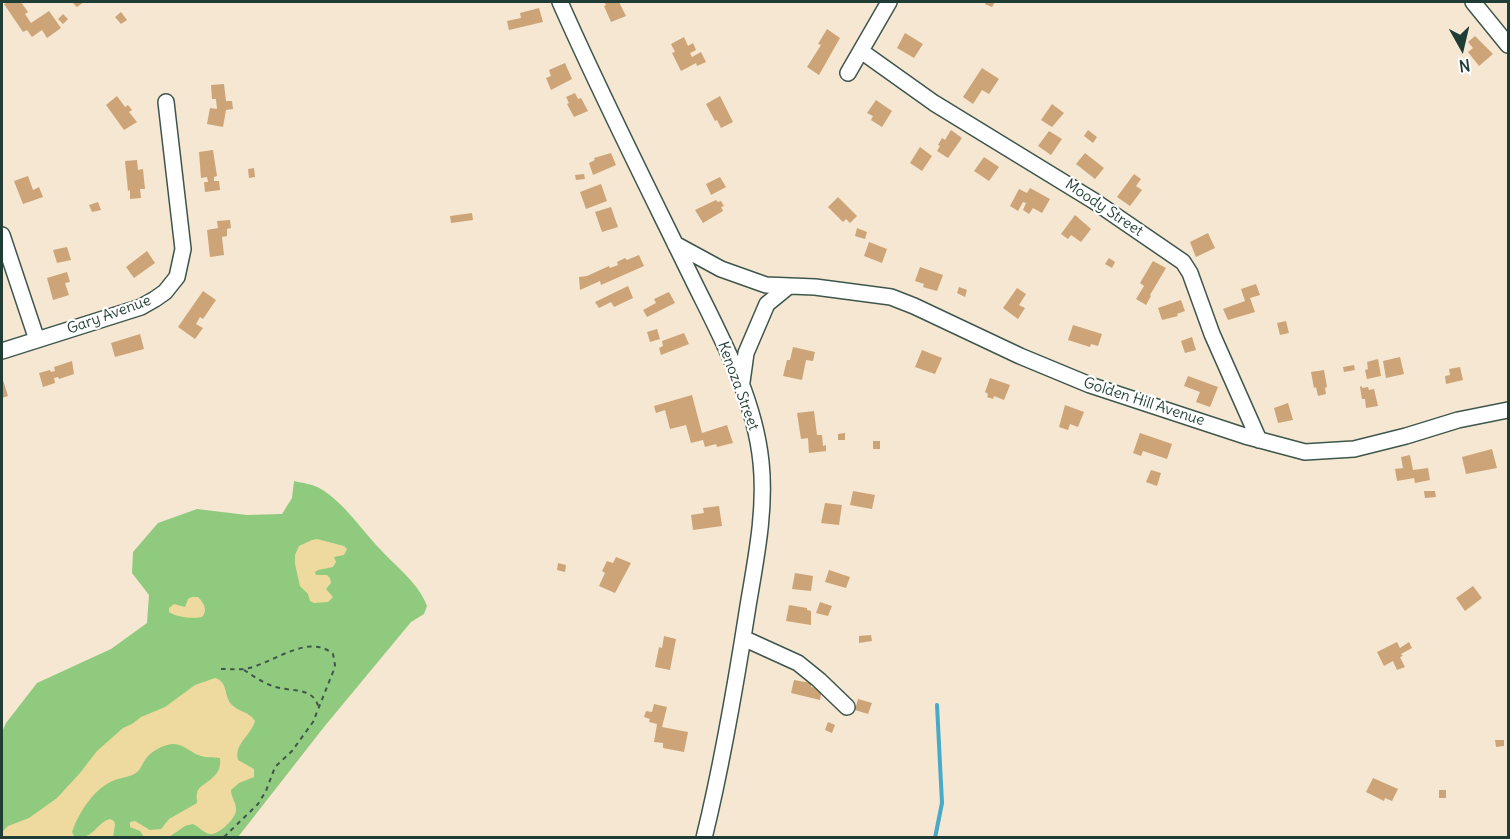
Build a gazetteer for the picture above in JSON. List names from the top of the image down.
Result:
{
  "streets": {
    "street": [
      "Moody Street",
      "Gary Avenue",
      "Kenoza Street",
      "Golden Hill Avenue"
    ]
  },
  "crossings": [
    ["Moody Street", "Golden Hill Avenue"],
    ["Kenoza Street", "Golden Hill Avenue"]
  ],
  "north": "bottom"
}
